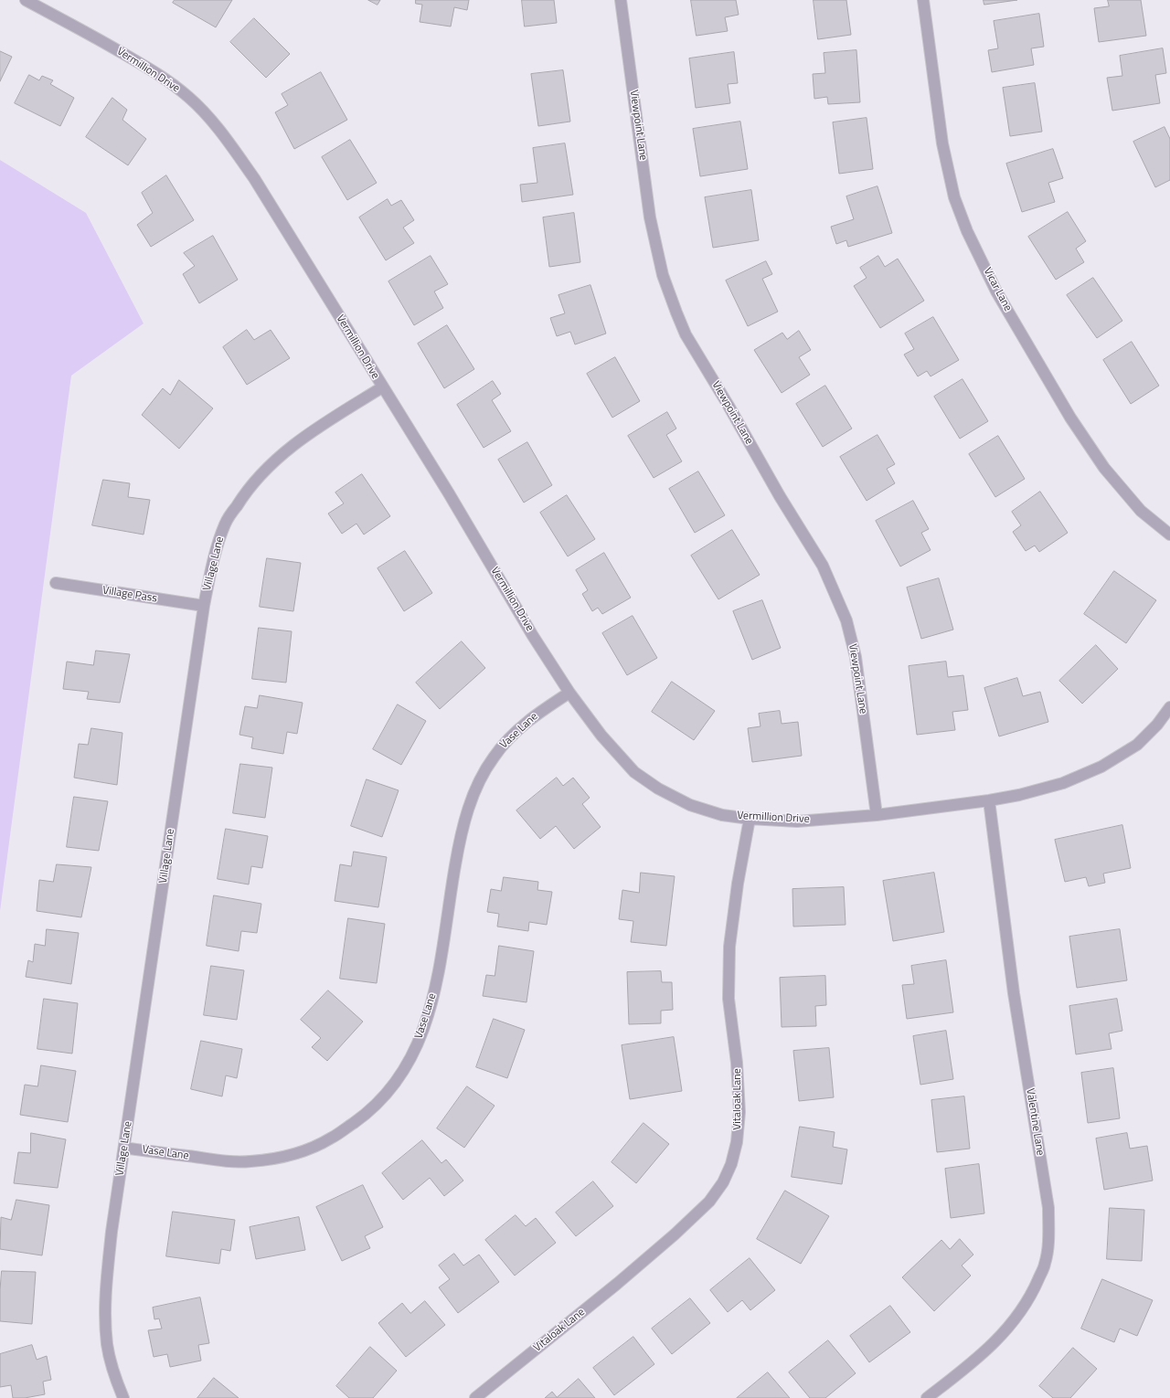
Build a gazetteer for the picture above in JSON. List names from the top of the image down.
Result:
{
  "streets": {
    "street": [
      "Vermillion Drive",
      "Viewpoint Lane",
      "Vicar Lane",
      "Village Lane",
      "Village Pass",
      "Vase Lane",
      "Vitaloak Lane",
      "Valentine Lane"
    ]
  },
  "crossings": [
    ["Vermillion Drive", "Viewpoint Lane"],
    ["Vermillion Drive", "Village Lane"],
    ["Vermillion Drive", "Vase Lane"],
    ["Vermillion Drive", "Vitaloak Lane"],
    ["Vermillion Drive", "Valentine Lane"],
    ["Village Lane", "Village Pass"],
    ["Village Lane", "Vase Lane"]
  ]
}
